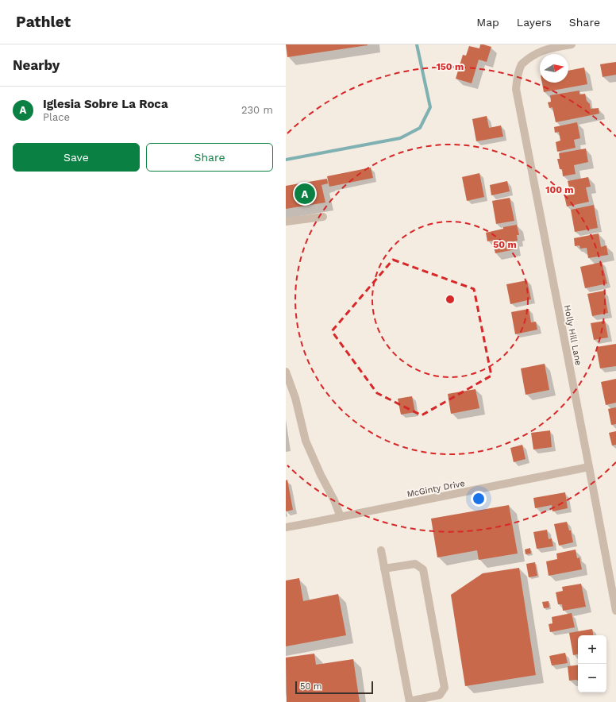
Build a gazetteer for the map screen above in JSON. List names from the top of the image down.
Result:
{
  "streets": {
    "street": ["Holly Hill Lane", "McGinty Drive"]
  },
  "crossings": [
    ["Holly Hill Lane", "McGinty Drive"]
  ],
  "scale_bar": "50 m",
  "north": "right",
  "page": {
    "header": "Pathlet",
    "nav": ["Map", "Layers", "Share"],
    "heading": "Nearby",
    "list": [
      {
        "mark": "A",
        "name": "Iglesia Sobre La Roca",
        "note": "Place",
        "value": "230 m"
      }
    ],
    "buttons": ["Save", "Share"],
    "pins": "A",
    "map_buttons": ["+", "−"],
    "scale": "50 m"
  },
  "rings": ["150 m", "100 m", "50 m"]
}
